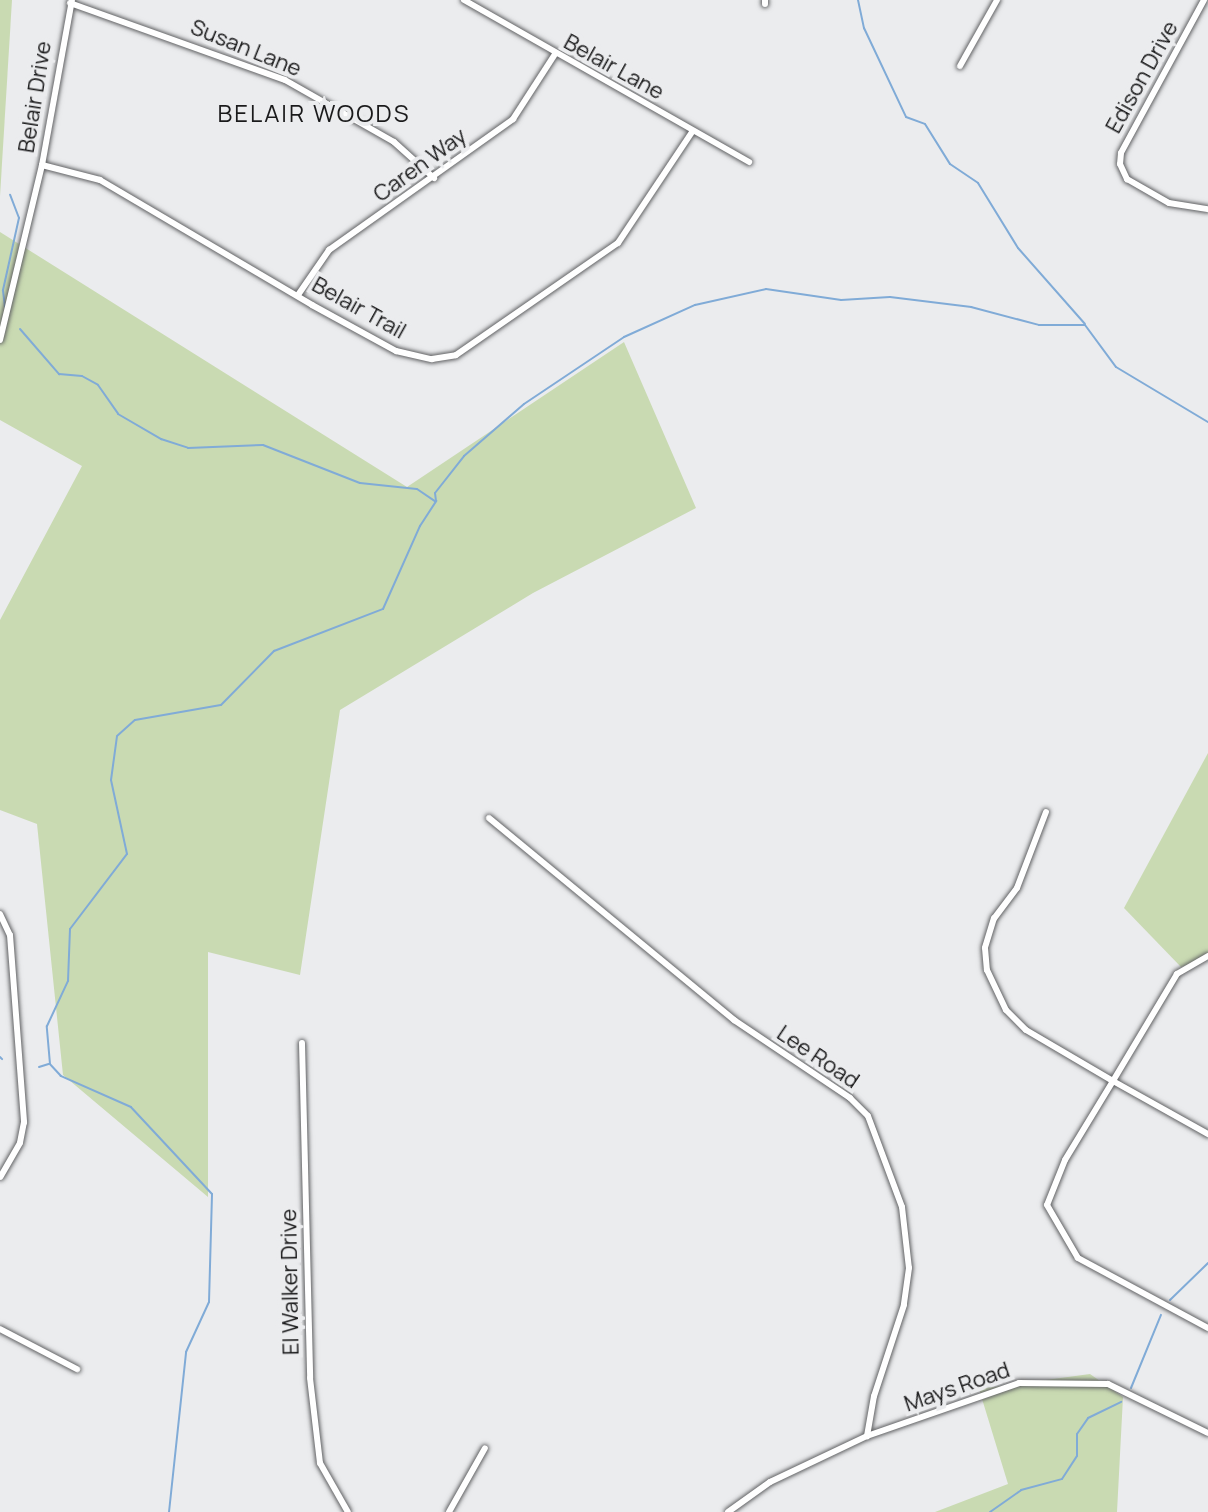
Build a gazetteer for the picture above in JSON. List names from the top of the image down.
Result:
{
  "streets": {
    "street": [
      "Susan Lane",
      "Belair Lane",
      "Edison Drive",
      "Belair Drive",
      "Caren Way",
      "Belair Trail",
      "Lee Road",
      "El Walker Drive",
      "Mays Road"
    ]
  },
  "crossings": [
    ["Susan Lane", "Belair Drive"],
    ["Susan Lane", "Caren Way"],
    ["Belair Lane", "Caren Way"],
    ["Belair Lane", "Belair Trail"],
    ["Belair Drive", "Belair Trail"],
    ["Caren Way", "Belair Trail"],
    ["Lee Road", "Mays Road"]
  ],
  "districts": ["BELAIR WOODS"]
}
